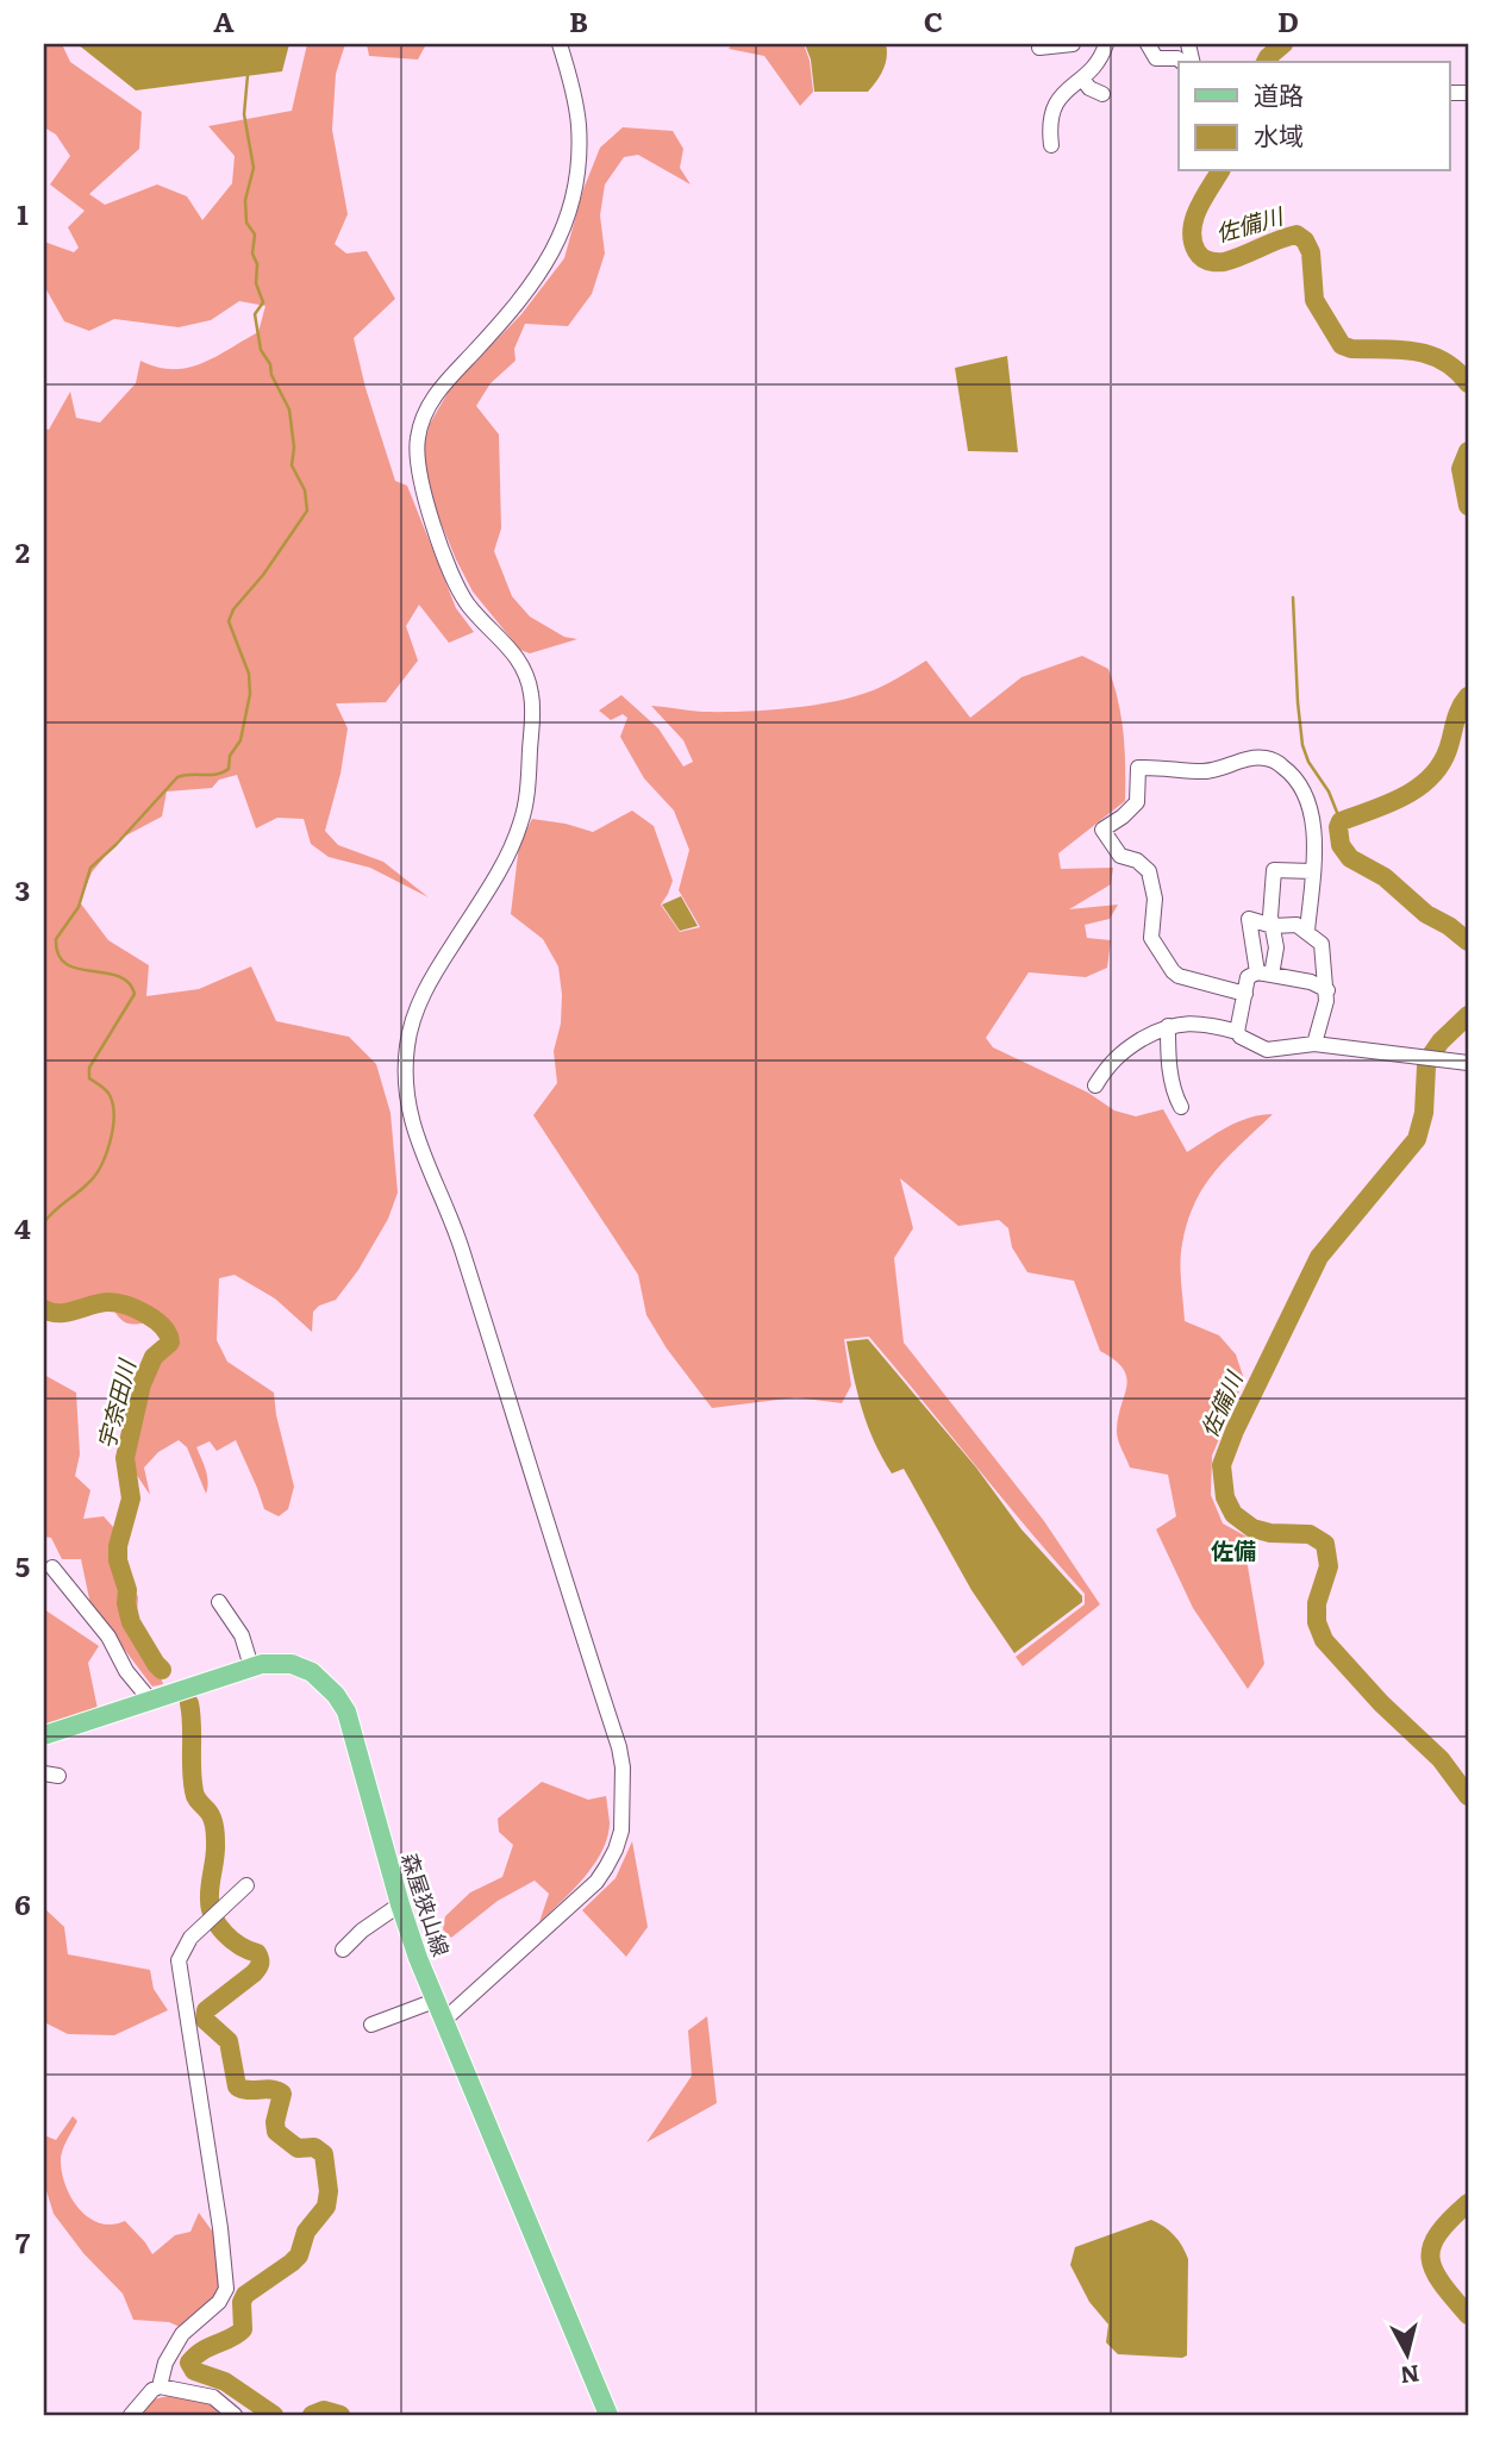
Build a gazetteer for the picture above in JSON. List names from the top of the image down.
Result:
{
  "streets": {
    "main road": ["森屋狭山線"]
  },
  "districts": ["佐備"],
  "water": ["佐備川", "宇奈田川"],
  "legend": ["道路", "水域"],
  "north": "bottom",
  "grid": {
    "columns": [
      "A",
      "B",
      "C",
      "D"
    ],
    "rows": [
      "1",
      "2",
      "3",
      "4",
      "5",
      "6",
      "7"
    ]
  }
}
